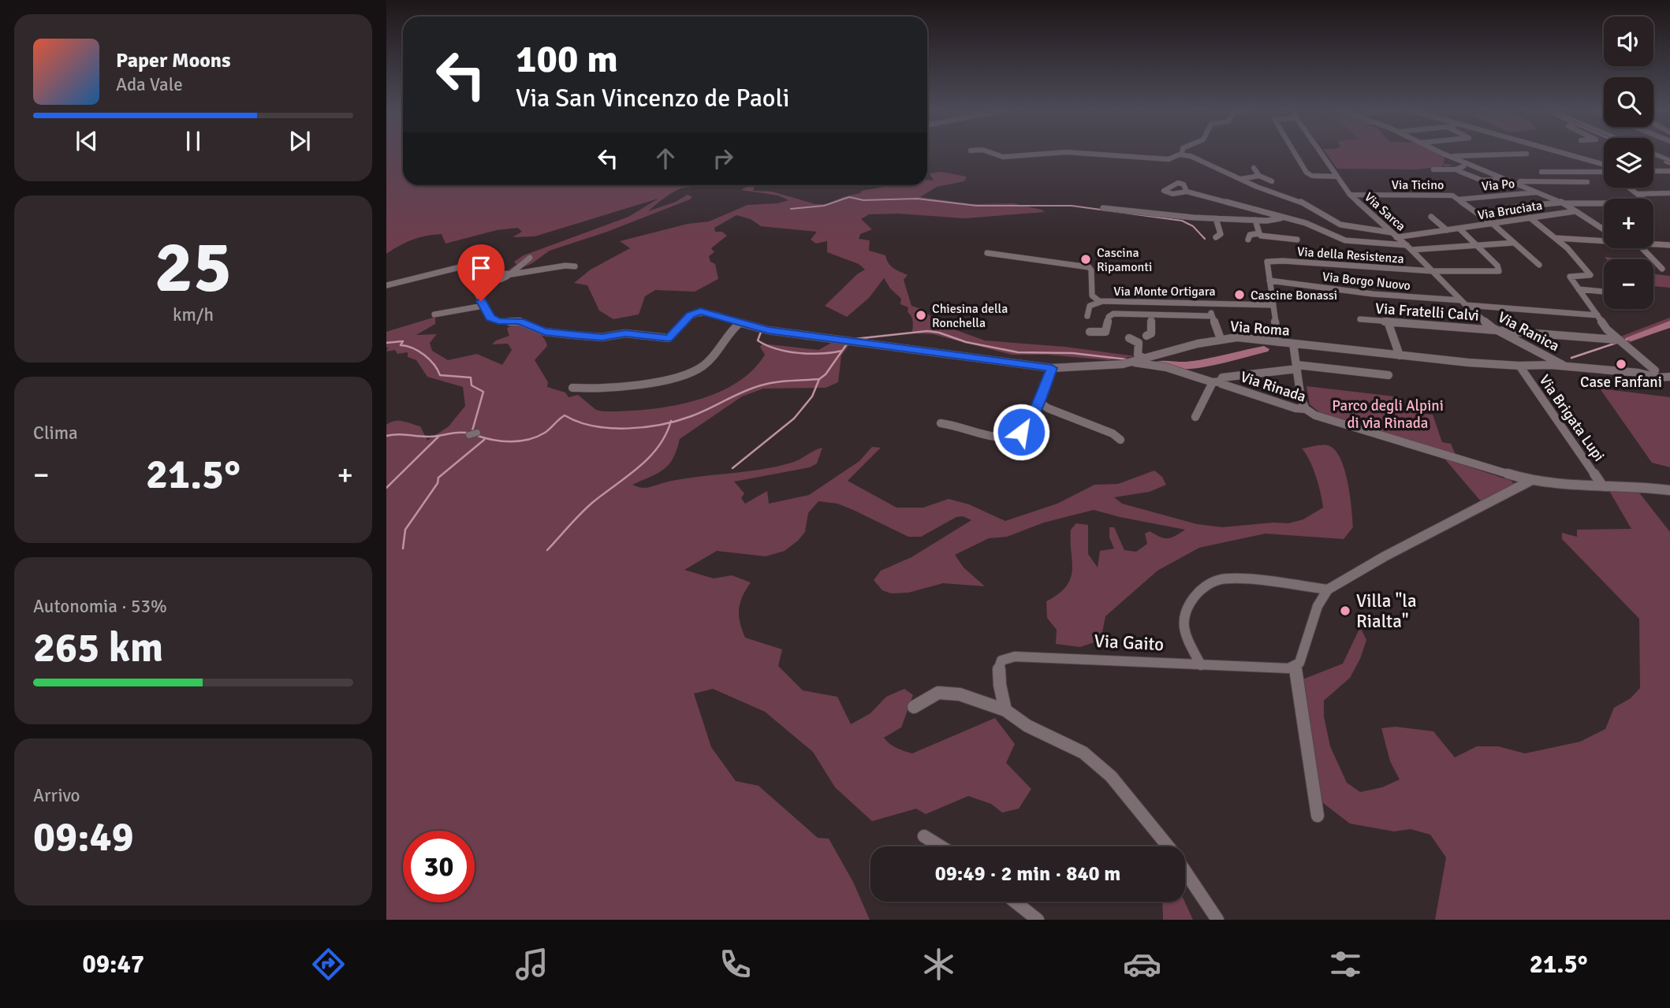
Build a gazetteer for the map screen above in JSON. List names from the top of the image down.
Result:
{
  "streets": {
    "street": [
      "Via Ticino",
      "Via Po",
      "Via Bruciata",
      "Via Sarca",
      "Via della Resistenza",
      "Via Borgo Nuovo",
      "Via Monte Ortigara",
      "Via Fratelli Calvi",
      "Via Roma",
      "Via Ranica",
      "Via Rinada",
      "Via Brigata Lupi",
      "Via Gaito"
    ]
  },
  "crossings": [
    ["Via Ticino", "Via Po"],
    ["Via Ticino", "Via Sarca"],
    ["Via Bruciata", "Via Sarca"],
    ["Via Sarca", "Via della Resistenza"],
    ["Via Sarca", "Via Ranica"],
    ["Via della Resistenza", "Via Borgo Nuovo"],
    ["Via della Resistenza", "Via Ranica"],
    ["Via Borgo Nuovo", "Via Ranica"],
    ["Via Fratelli Calvi", "Via Ranica"],
    ["Via Roma", "Via Ranica"],
    ["Via Roma", "Via Rinada"],
    ["Via Roma", "Via Brigata Lupi"],
    ["Via Rinada", "Via Brigata Lupi"]
  ],
  "parks": ["Parco degli Alpini di via Rinada"],
  "places": [
    "Cascina Ripamonti",
    "Cascine Bonassi",
    "Chiesina della Ronchella",
    "Case Fanfani",
    "Villa \"la Rialta\""
  ],
  "page": {
    "map_buttons": ["+", "−"],
    "turn": ["100 m", "Via San Vincenzo de Paoli"],
    "song": ["Paper Moons", "Ada Vale"],
    "tile": [
      ["25", "km/h"],
      "Clima",
      ["Autonomia · 53%", "265 km"],
      ["Arrivo", "09:49"]
    ],
    "heat": ["−", "21.5°", "+"],
    "limit": "30",
    "trip": "09:49 · 2 min · 840 m",
    "tabs": ["09:47", "21.5°"]
  }
}
